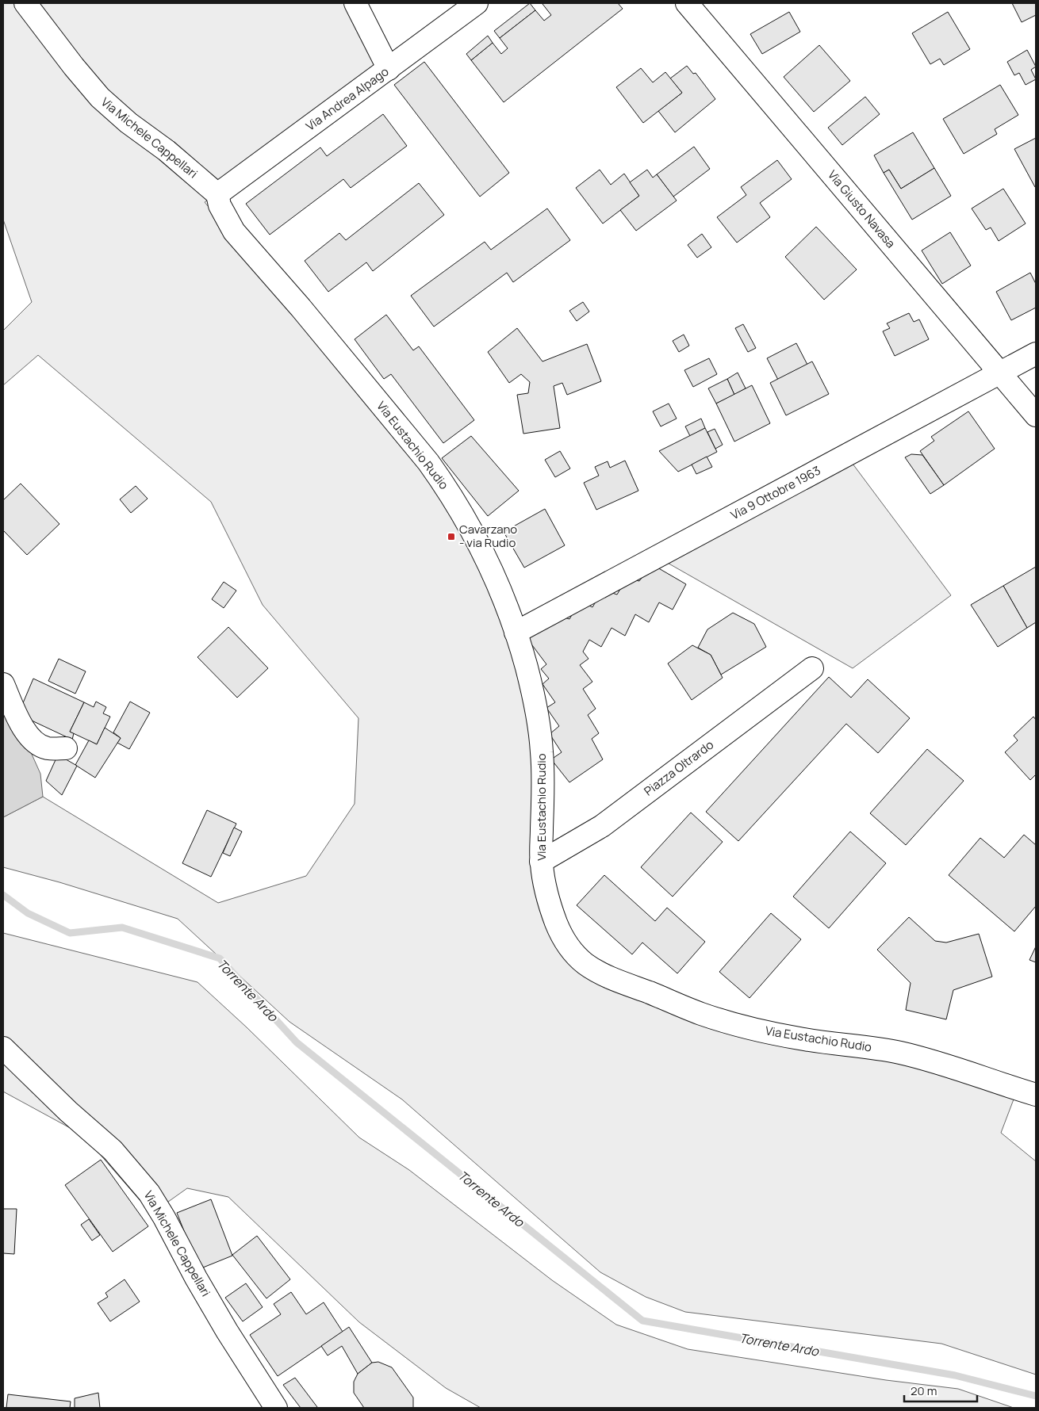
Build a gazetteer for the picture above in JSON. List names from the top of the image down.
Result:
{
  "streets": {
    "street": [
      "Via Andrea Alpago",
      "Via Michele Cappellari",
      "Via Giusto Navasa",
      "Via Eustachio Rudio",
      "Via 9 Ottobre 1963",
      "Piazza Oltrardo"
    ]
  },
  "crossings": [
    ["Via Andrea Alpago", "Via Michele Cappellari"],
    ["Via Andrea Alpago", "Via Eustachio Rudio"],
    ["Via Michele Cappellari", "Via Eustachio Rudio"],
    ["Via Giusto Navasa", "Via 9 Ottobre 1963"],
    ["Via Eustachio Rudio", "Via 9 Ottobre 1963"],
    ["Via Eustachio Rudio", "Piazza Oltrardo"]
  ],
  "water": ["Torrente Ardo"],
  "places": {
    "transit": ["Cavarzano - via Rudio"]
  },
  "scale_bar": "20 m"
}
